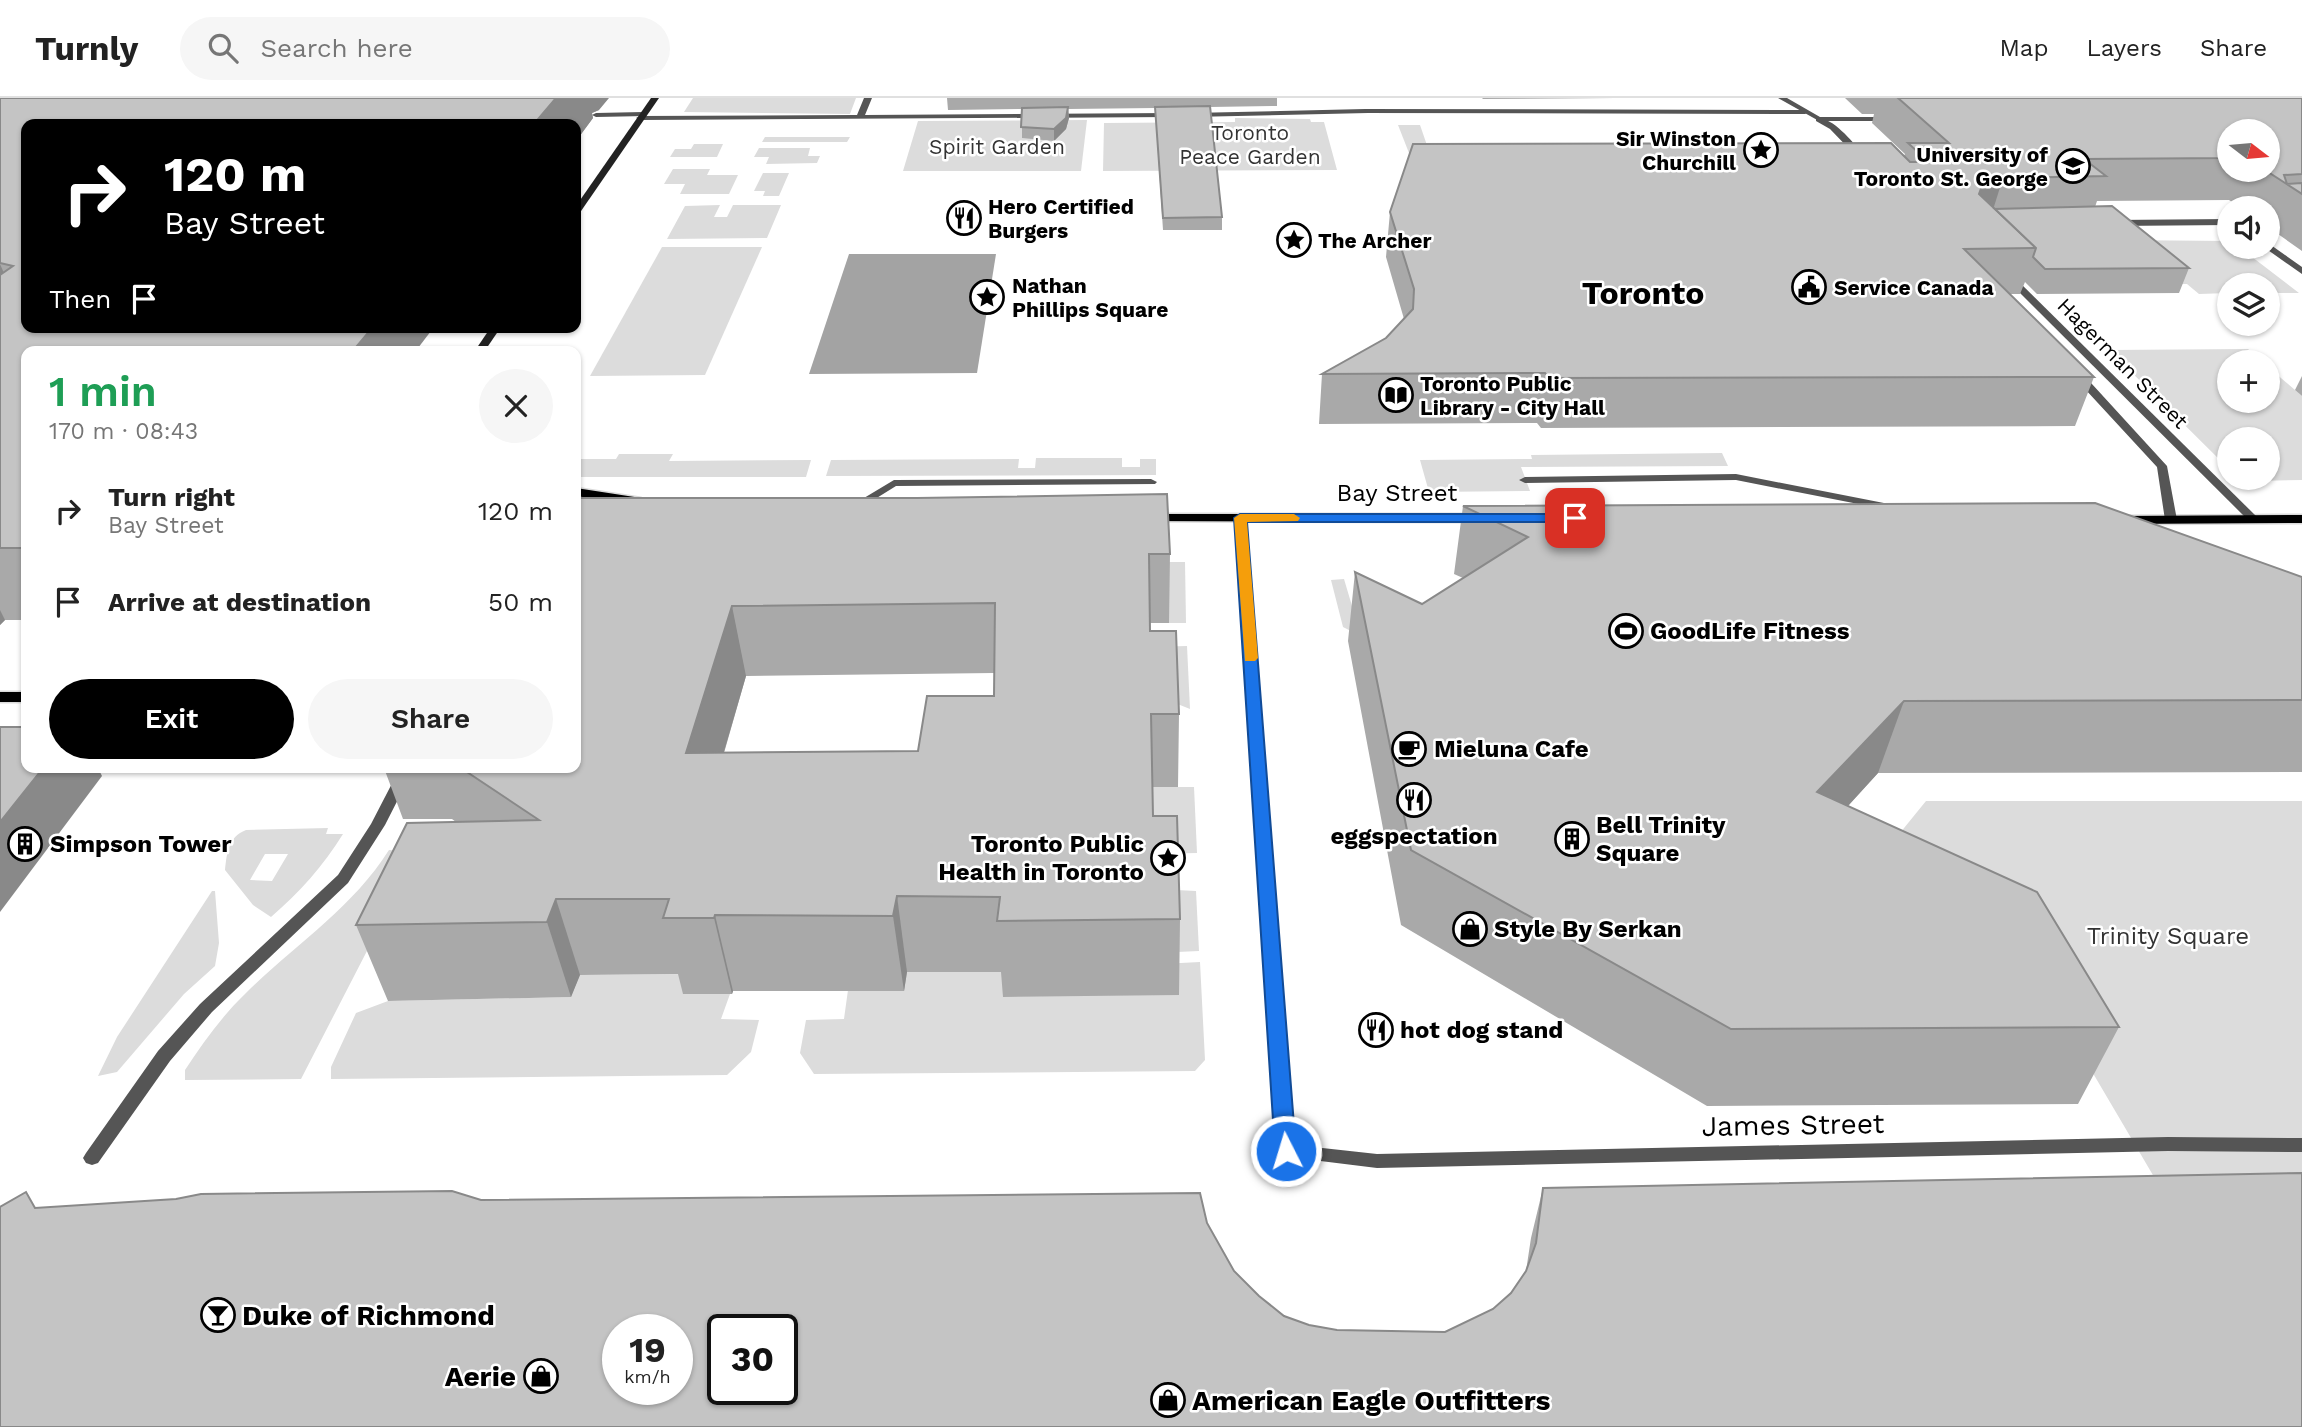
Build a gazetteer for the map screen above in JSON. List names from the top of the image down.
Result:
{
  "streets": {
    "main road": ["Bay Street"],
    "street": ["Hagerman Street", "James Street"]
  },
  "crossings": [
    ["Bay Street", "James Street"]
  ],
  "districts": ["Toronto"],
  "parks": ["Toronto Peace Garden", "Spirit Garden", "Trinity Square"],
  "places": {
    "place": [
      "Sir Winston Churchill",
      "The Archer",
      "Nathan Phillips Square",
      "Toronto Public Health in Toronto"
    ],
    "school or university": ["University of Toronto St. George"],
    "restaurant": ["Hero Certified Burgers", "eggspectation", "hot dog stand"],
    "public building": ["Service Canada"],
    "library": ["Toronto Public Library - City Hall"],
    "sports": ["GoodLife Fitness"],
    "cafe": ["Mieluna Cafe"],
    "building": ["Bell Trinity Square", "Simpson Tower"],
    "shop": ["Style By Serkan", "Aerie", "American Eagle Outfitters"],
    "bar": ["Duke of Richmond"]
  },
  "north": "right",
  "page": {
    "header": "Turnly",
    "search": "Search here",
    "nav": ["Map", "Layers", "Share"],
    "map_buttons": ["+", "−"],
    "turn": ["120 m", "Bay Street"],
    "then": "Then",
    "heading": ["1 min", "170 m · 08:43"],
    "list": [
      {
        "name": "Turn right",
        "note": "Bay Street",
        "value": "120 m"
      },
      {
        "name": "Arrive at destination",
        "value": "50 m"
      }
    ],
    "buttons": ["Exit", "Share"],
    "speed": "19 km/h",
    "limit": "30"
  }
}
